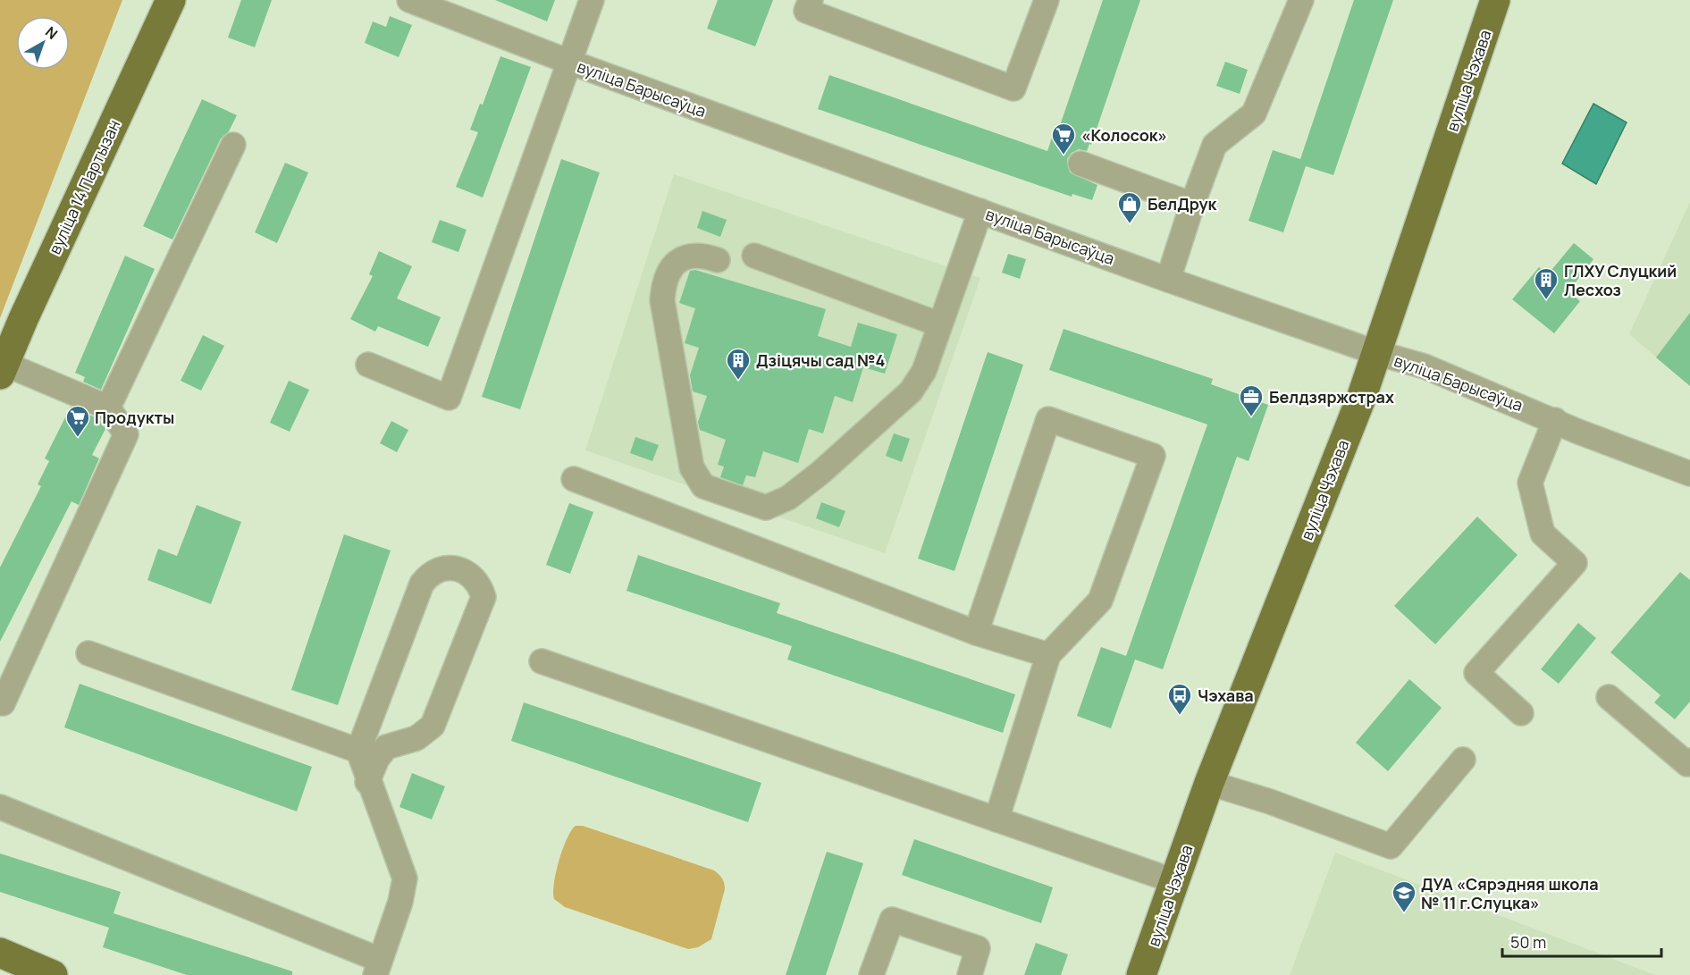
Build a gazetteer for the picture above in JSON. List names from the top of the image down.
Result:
{
  "streets": {
    "main road": ["вуліца Чэхава", "вуліца 14 Партызан"],
    "street": ["вуліца Барысаўца"]
  },
  "crossings": [
    ["вуліца Чэхава", "вуліца Барысаўца"]
  ],
  "places": {
    "supermarket": ["«Колосок»", "Продукты"],
    "shop": ["БелДрук"],
    "building": ["ГЛХУ Слуцкий Лесхоз", "Дзіцячы сад №4"],
    "office": ["Белдзяржстрах"],
    "bus stop": ["Чэхава"],
    "school or university": ["ДУА «Сярэдняя школа № 11 г.Слуцка»"]
  },
  "scale_bar": "50 m",
  "north": "top right"
}
